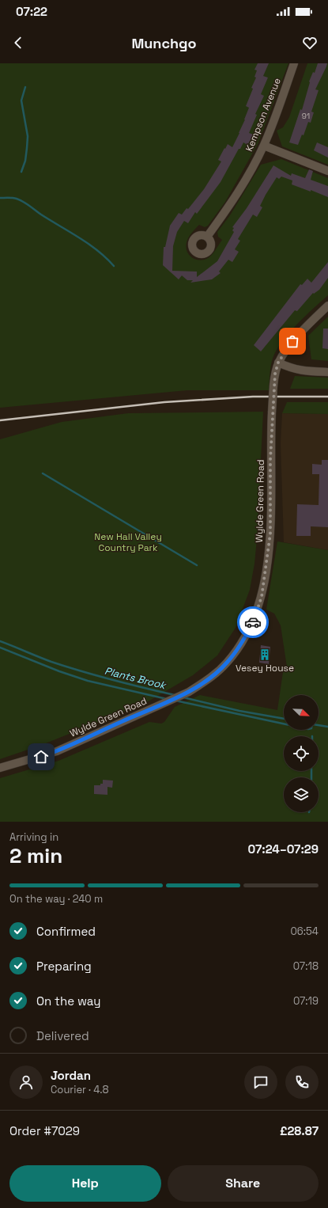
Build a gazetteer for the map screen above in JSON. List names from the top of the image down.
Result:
{
  "streets": {
    "street": ["Kempson Avenue", "Wylde Green Road"]
  },
  "water": ["Plants Brook"],
  "parks": ["New Hall Valley Country Park"],
  "places": {
    "building": ["Vesey House"]
  },
  "house_numbers": ["91"],
  "north": "bottom right",
  "page": {
    "status": "07:22",
    "header": "Munchgo",
    "heading": ["2 min", "Arriving in", "07:24–07:29"],
    "panel": [
      "Jordan",
      "Courier · 4.8",
      "Order #7029",
      "£28.87"
    ],
    "bar": "On the way · 240 m",
    "list": [
      ["Confirmed", "06:54"],
      ["Preparing", "07:18"],
      ["On the way", "07:19"],
      "Delivered"
    ],
    "buttons": ["Help", "Share"]
  }
}
